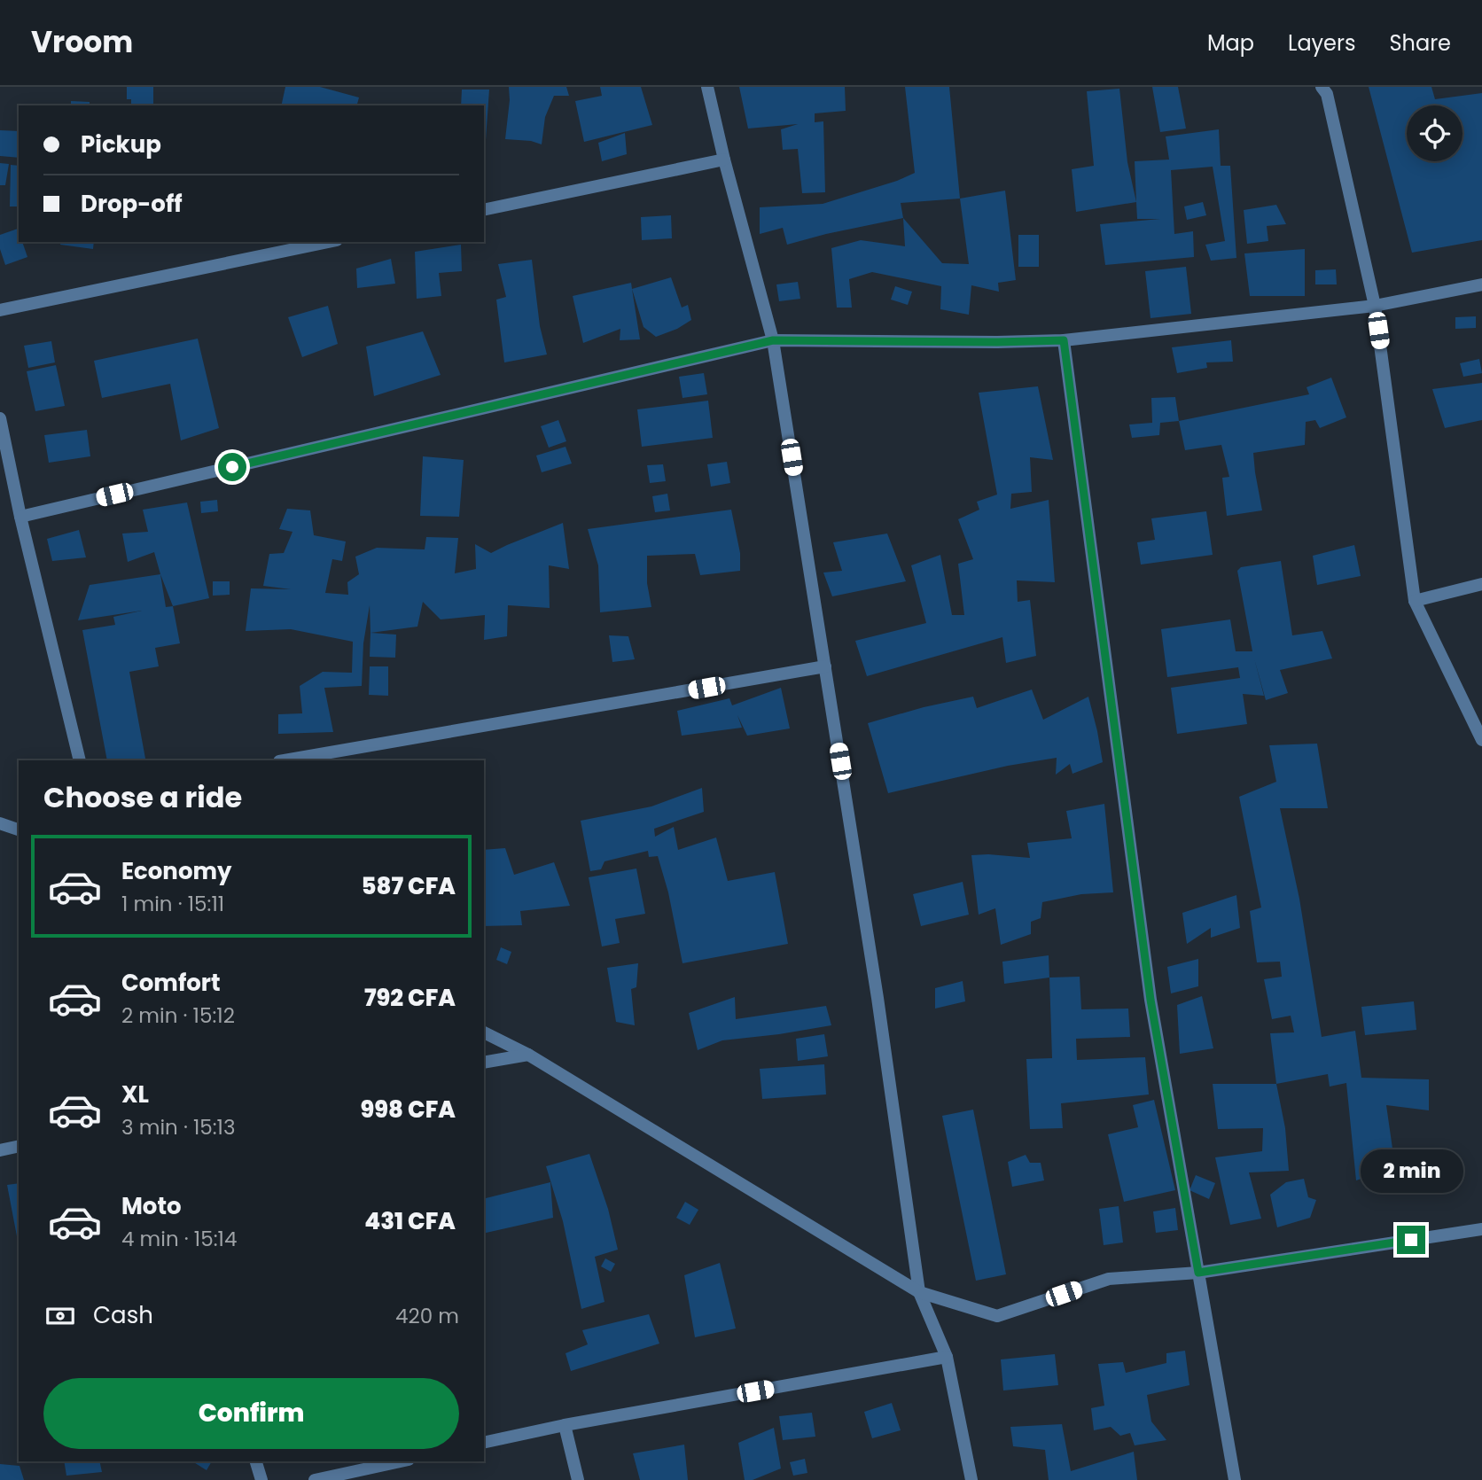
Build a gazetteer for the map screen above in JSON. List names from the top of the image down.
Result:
{
  "page": {
    "header": "Vroom",
    "nav": ["Map", "Layers", "Share"],
    "banner": ["Pickup", "Drop-off"],
    "heading": "Choose a ride",
    "list": [
      {
        "name": "Economy",
        "note": "1 min · 15:11",
        "value": "587 CFA"
      },
      {
        "name": "Comfort",
        "note": "2 min · 15:12",
        "value": "792 CFA"
      },
      {
        "name": "XL",
        "note": "3 min · 15:13",
        "value": "998 CFA"
      },
      {
        "name": "Moto",
        "note": "4 min · 15:14",
        "value": "431 CFA"
      }
    ],
    "bubble": "2 min",
    "pay": ["Cash", "420 m"],
    "buttons": "Confirm"
  }
}
